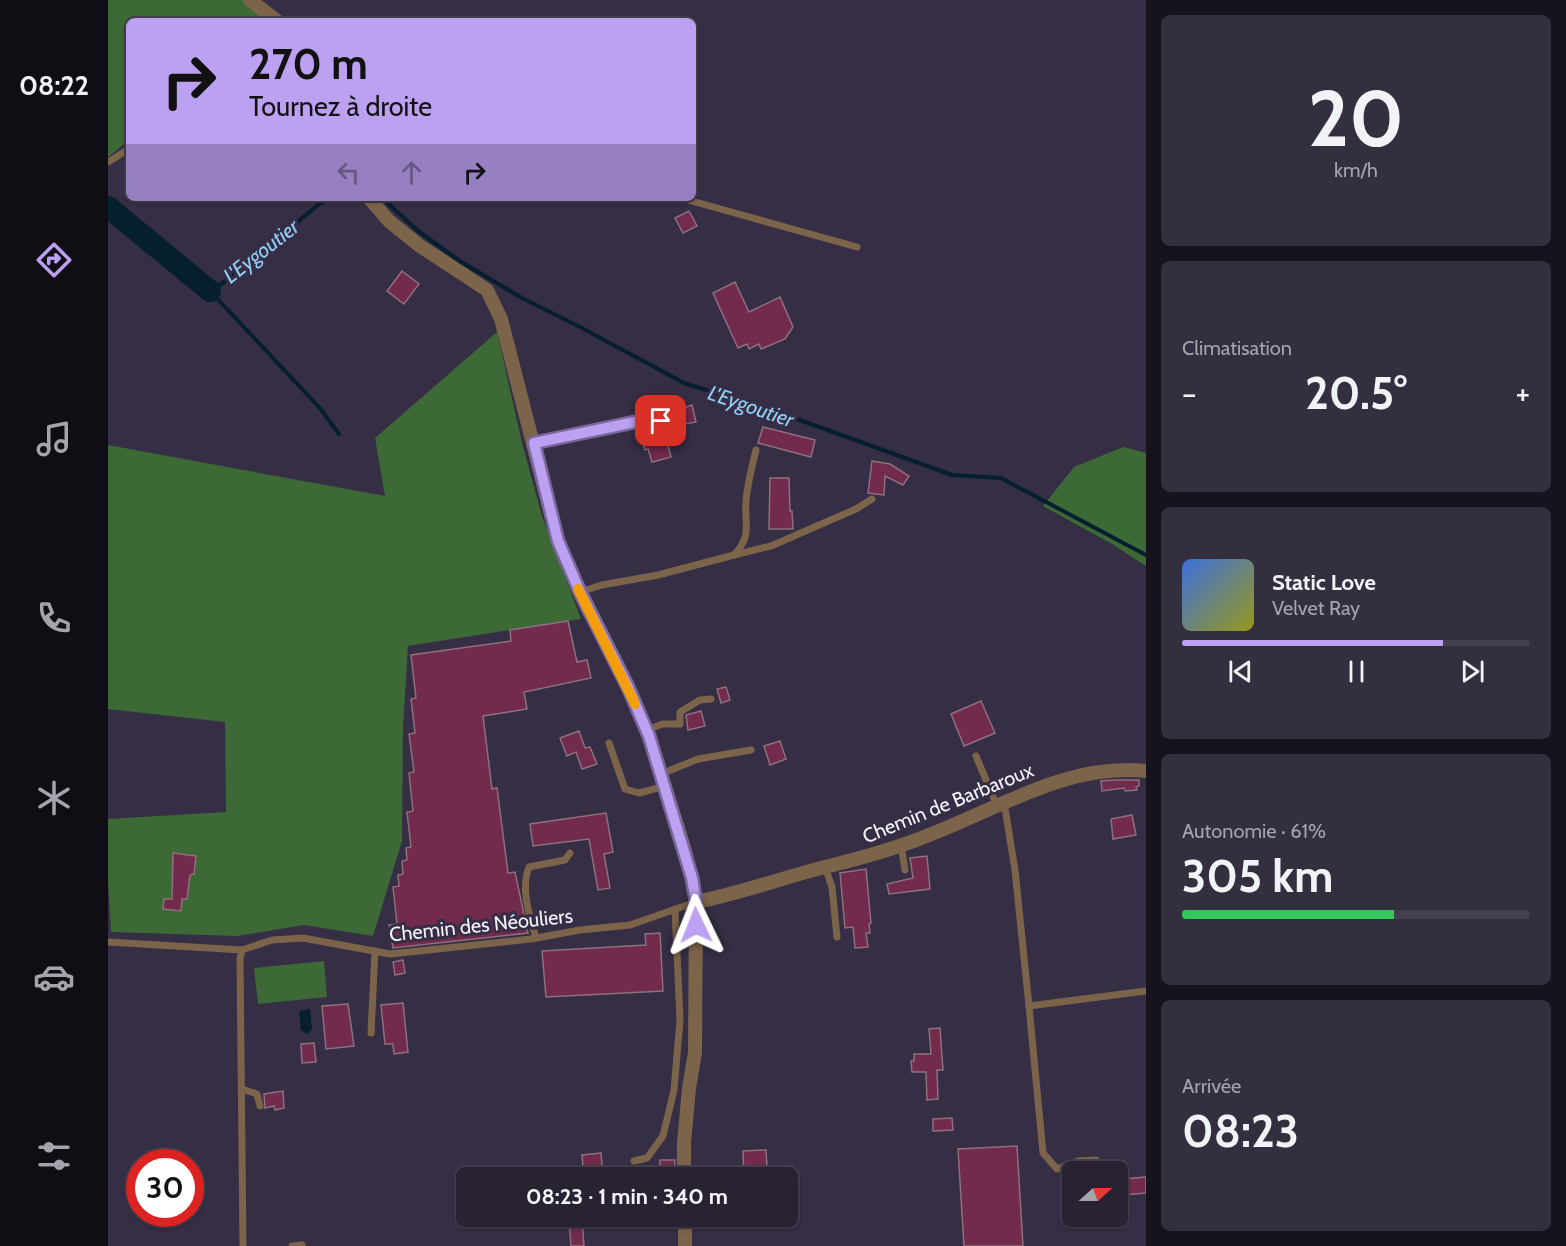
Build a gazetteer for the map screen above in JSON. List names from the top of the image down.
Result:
{
  "streets": {
    "street": ["Chemin de Barbaroux"],
    "lane": ["Chemin des Néouliers"]
  },
  "crossings": [
    ["Chemin de Barbaroux", "Chemin des Néouliers"]
  ],
  "water": ["L'Eygoutier"],
  "north": "right",
  "page": {
    "tabs": "08:22",
    "tile": [
      ["20", "km/h"],
      "Climatisation",
      ["Autonomie · 61%", "305 km"],
      ["Arrivée", "08:23"]
    ],
    "turn": ["270 m", "Tournez à droite"],
    "heat": ["−", "20.5°", "+"],
    "song": ["Static Love", "Velvet Ray"],
    "limit": "30",
    "trip": "08:23 · 1 min · 340 m"
  }
}
